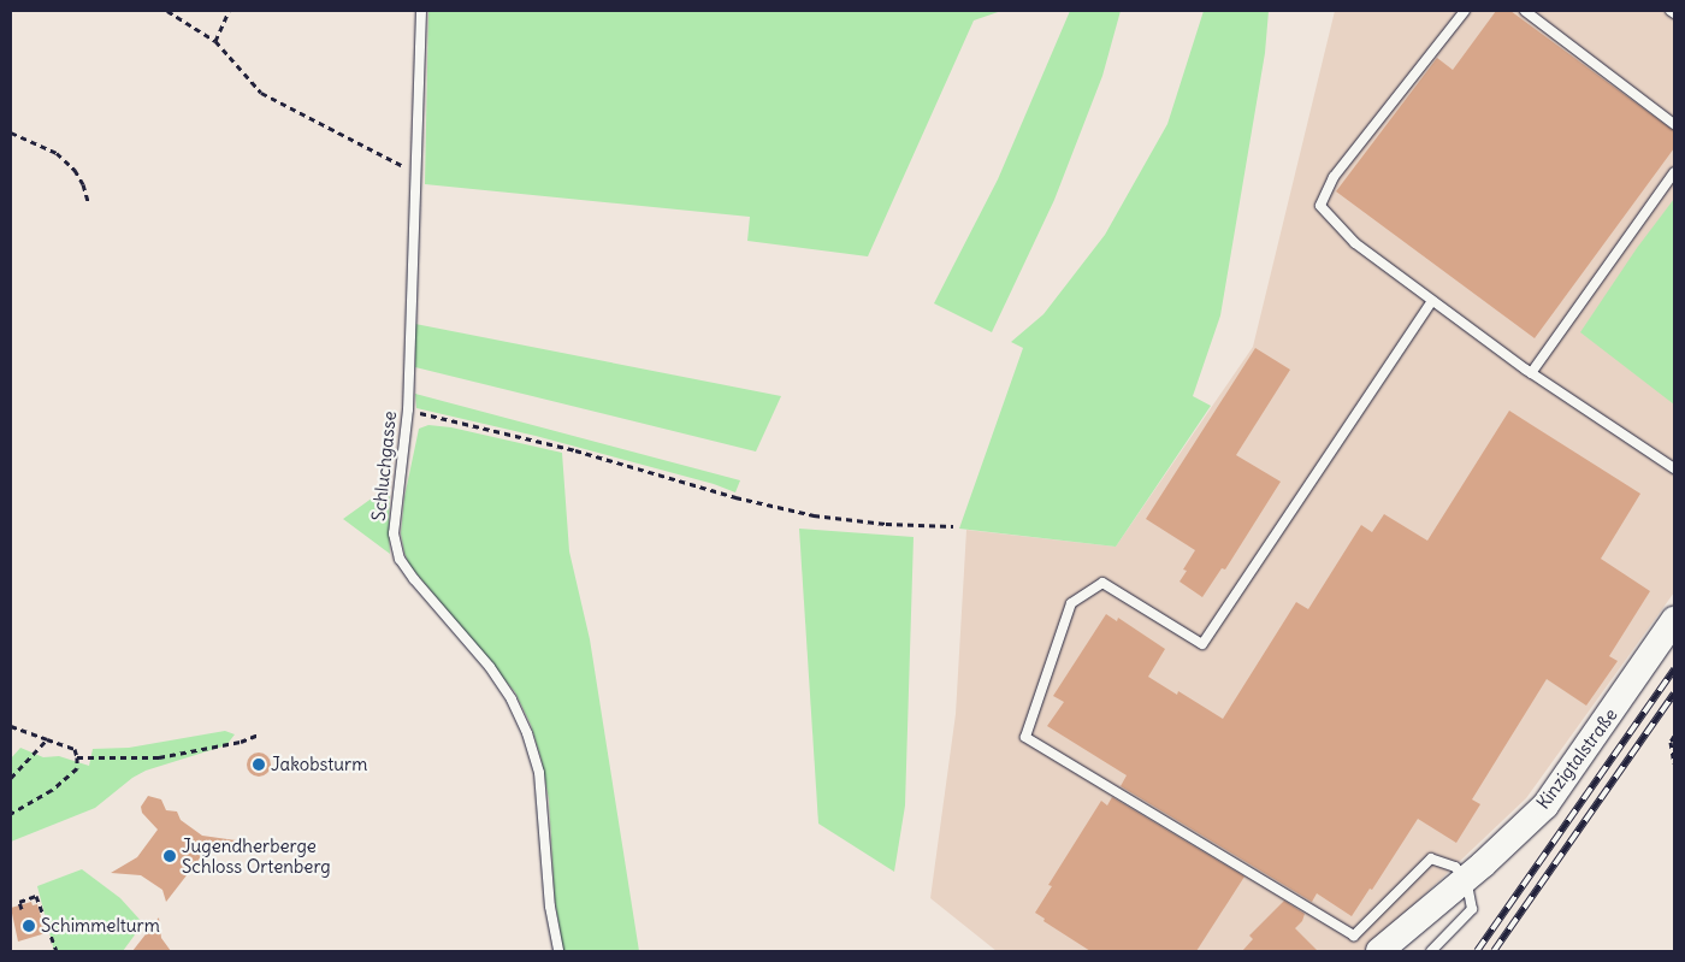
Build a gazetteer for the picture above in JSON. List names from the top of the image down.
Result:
{
  "streets": {
    "main road": ["Kinzigtalstraße"],
    "lane": ["Schluchgasse"]
  },
  "places": ["Jakobsturm", "Jugendherberge Schloss Ortenberg", "Schimmelturm"]
}
